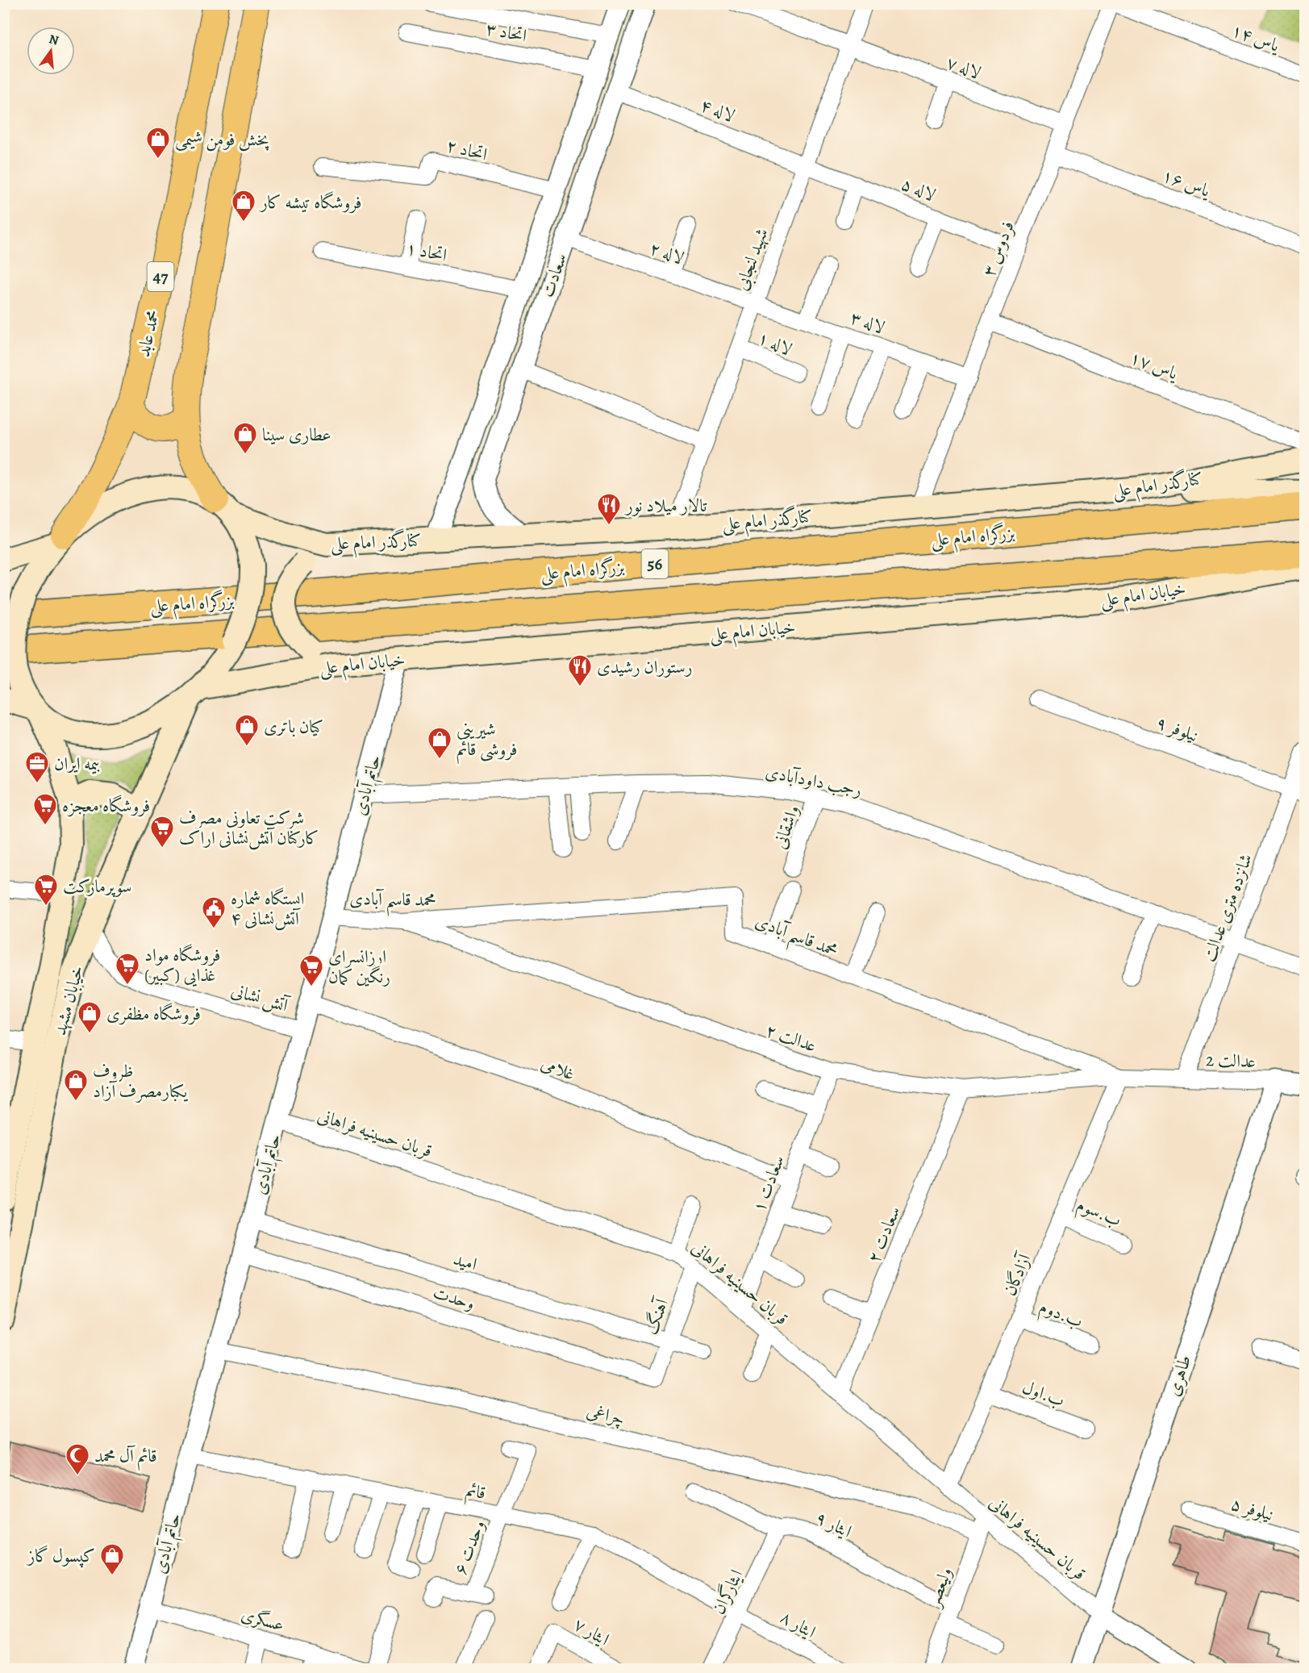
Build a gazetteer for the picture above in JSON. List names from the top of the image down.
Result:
{
  "streets": {
    "highway": ["بزرگراه امام علی", "56"],
    "main road": [
      "47",
      "محمد عابد",
      "کنارگذر امام علی",
      "خیابان امام علی",
      "خیابان مشهد"
    ],
    "street": [
      "اتحاد ۳",
      "یاس ۱۴",
      "لاله ۷",
      "لاله ۴",
      "اتحاد ۲",
      "یاس ۱۶",
      "لاله ۵",
      "فردوس ۳",
      "اتحاد ۱",
      "لاله ۲",
      "شهید لنجابی",
      "سعادت",
      "لاله ۳",
      "لاله ۱",
      "یاس ۱۷",
      "نیلوفر ۹",
      "رجب داودآبادی",
      "حاتم آبادی",
      "واشقانی",
      "محمد قاسم آبادی",
      "شانزده متری عدالت",
      "آتش نشانی",
      "عدالت ۲",
      "عدالت 2",
      "غلامی",
      "قربان حسینیه فراهانی",
      "سعادت ۱",
      "ب.سوم",
      "سعادت ۲",
      "امید",
      "آزادگان",
      "وحدت",
      "ب.دوم",
      "آهنگ",
      "طاهری",
      "ب.اول",
      "چراغی",
      "قائم",
      "نیلوفر ۵",
      "ایثار ۹",
      "وحدت ۶",
      "ولیعصر",
      "ایثارگران",
      "عسگری",
      "ایثار ۸",
      "ایثار ۷"
    ]
  },
  "crossings": [
    ["اتحاد ۳", "سعادت"],
    ["یاس ۱۴", "فردوس ۳"],
    ["لاله ۷", "فردوس ۳"],
    ["لاله ۷", "شهید لنجابی"],
    ["لاله ۴", "لاله ۵"],
    ["لاله ۴", "شهید لنجابی"],
    ["لاله ۴", "سعادت"],
    ["اتحاد ۲", "سعادت"],
    ["یاس ۱۶", "فردوس ۳"],
    ["لاله ۵", "فردوس ۳"],
    ["لاله ۵", "شهید لنجابی"],
    ["فردوس ۳", "لاله ۳"],
    ["فردوس ۳", "یاس ۱۷"],
    ["فردوس ۳", "کنارگذر امام علی"],
    ["اتحاد ۱", "سعادت"],
    ["لاله ۲", "شهید لنجابی"],
    ["لاله ۲", "سعادت"],
    ["لاله ۲", "لاله ۳"],
    ["شهید لنجابی", "لاله ۳"],
    ["شهید لنجابی", "لاله ۱"],
    ["شهید لنجابی", "کنارگذر امام علی"],
    ["سعادت", "کنارگذر امام علی"],
    ["47", "محمد عابد"],
    ["47", "کنارگذر امام علی"],
    ["47", "بزرگراه امام علی"],
    ["47", "خیابان امام علی"],
    ["47", "خیابان مشهد"],
    ["خیابان امام علی", "حاتم آبادی"],
    ["خیابان امام علی", "خیابان مشهد"],
    ["نیلوفر ۹", "شانزده متری عدالت"],
    ["رجب داودآبادی", "حاتم آبادی"],
    ["رجب داودآبادی", "واشقانی"],
    ["رجب داودآبادی", "شانزده متری عدالت"],
    ["حاتم آبادی", "محمد قاسم آبادی"],
    ["حاتم آبادی", "آتش نشانی"],
    ["حاتم آبادی", "غلامی"],
    ["حاتم آبادی", "قربان حسینیه فراهانی"],
    ["حاتم آبادی", "امید"],
    ["حاتم آبادی", "وحدت"],
    ["حاتم آبادی", "چراغی"],
    ["حاتم آبادی", "قائم"],
    ["حاتم آبادی", "عسگری"],
    ["محمد قاسم آبادی", "عدالت ۲"],
    ["محمد قاسم آبادی", "آزادگان"],
    ["شانزده متری عدالت", "عدالت ۲"],
    ["شانزده متری عدالت", "عدالت 2"],
    ["آتش نشانی", "خیابان مشهد"],
    ["عدالت ۲", "عدالت 2"],
    ["عدالت ۲", "سعادت ۱"],
    ["عدالت ۲", "سعادت ۲"],
    ["عدالت ۲", "آزادگان"],
    ["عدالت 2", "طاهری"],
    ["غلامی", "سعادت ۱"],
    ["قربان حسینیه فراهانی", "سعادت ۱"],
    ["قربان حسینیه فراهانی", "سعادت ۲"],
    ["قربان حسینیه فراهانی", "آزادگان"],
    ["قربان حسینیه فراهانی", "آهنگ"],
    ["قربان حسینیه فراهانی", "طاهری"],
    ["قربان حسینیه فراهانی", "ولیعصر"],
    ["ب.سوم", "آزادگان"],
    ["امید", "آهنگ"],
    ["آزادگان", "ب.دوم"],
    ["آزادگان", "ب.اول"],
    ["وحدت", "آهنگ"],
    ["چراغی", "ولیعصر"],
    ["قائم", "وحدت ۶"],
    ["قائم", "ایثارگران"],
    ["قائم", "ایثار ۸"],
    ["ایثار ۹", "ولیعصر"],
    ["ایثار ۹", "ایثارگران"],
    ["ایثارگران", "ایثار ۸"]
  ],
  "places": {
    "shop": [
      "پخش فومن شیمی",
      "فروشگاه تیشه کار",
      "عطاری سینا",
      "کیان باتری",
      "شیرینی فروشی قائم",
      "فروشگاه مظفری",
      "ظروف یکبارمصرف آزاد",
      "کپسول گاز"
    ],
    "restaurant": ["تالار میلاد نور", "رستوران رشیدی"],
    "office": ["بیمه ایران"],
    "supermarket": [
      "فروشگاه معجزه",
      "شرکت تعاونی مصرف کارکنان آتش‌نشانی اراک",
      "سوپرمارکت",
      "فروشگاه مواد غذایی (کبیر)",
      "ارزانسرای رنگین کمان"
    ],
    "public building": ["ایستگاه شماره ۴ آتش‌نشانی"],
    "mosque": ["قائم آل محمد"]
  },
  "north": "top"
}
